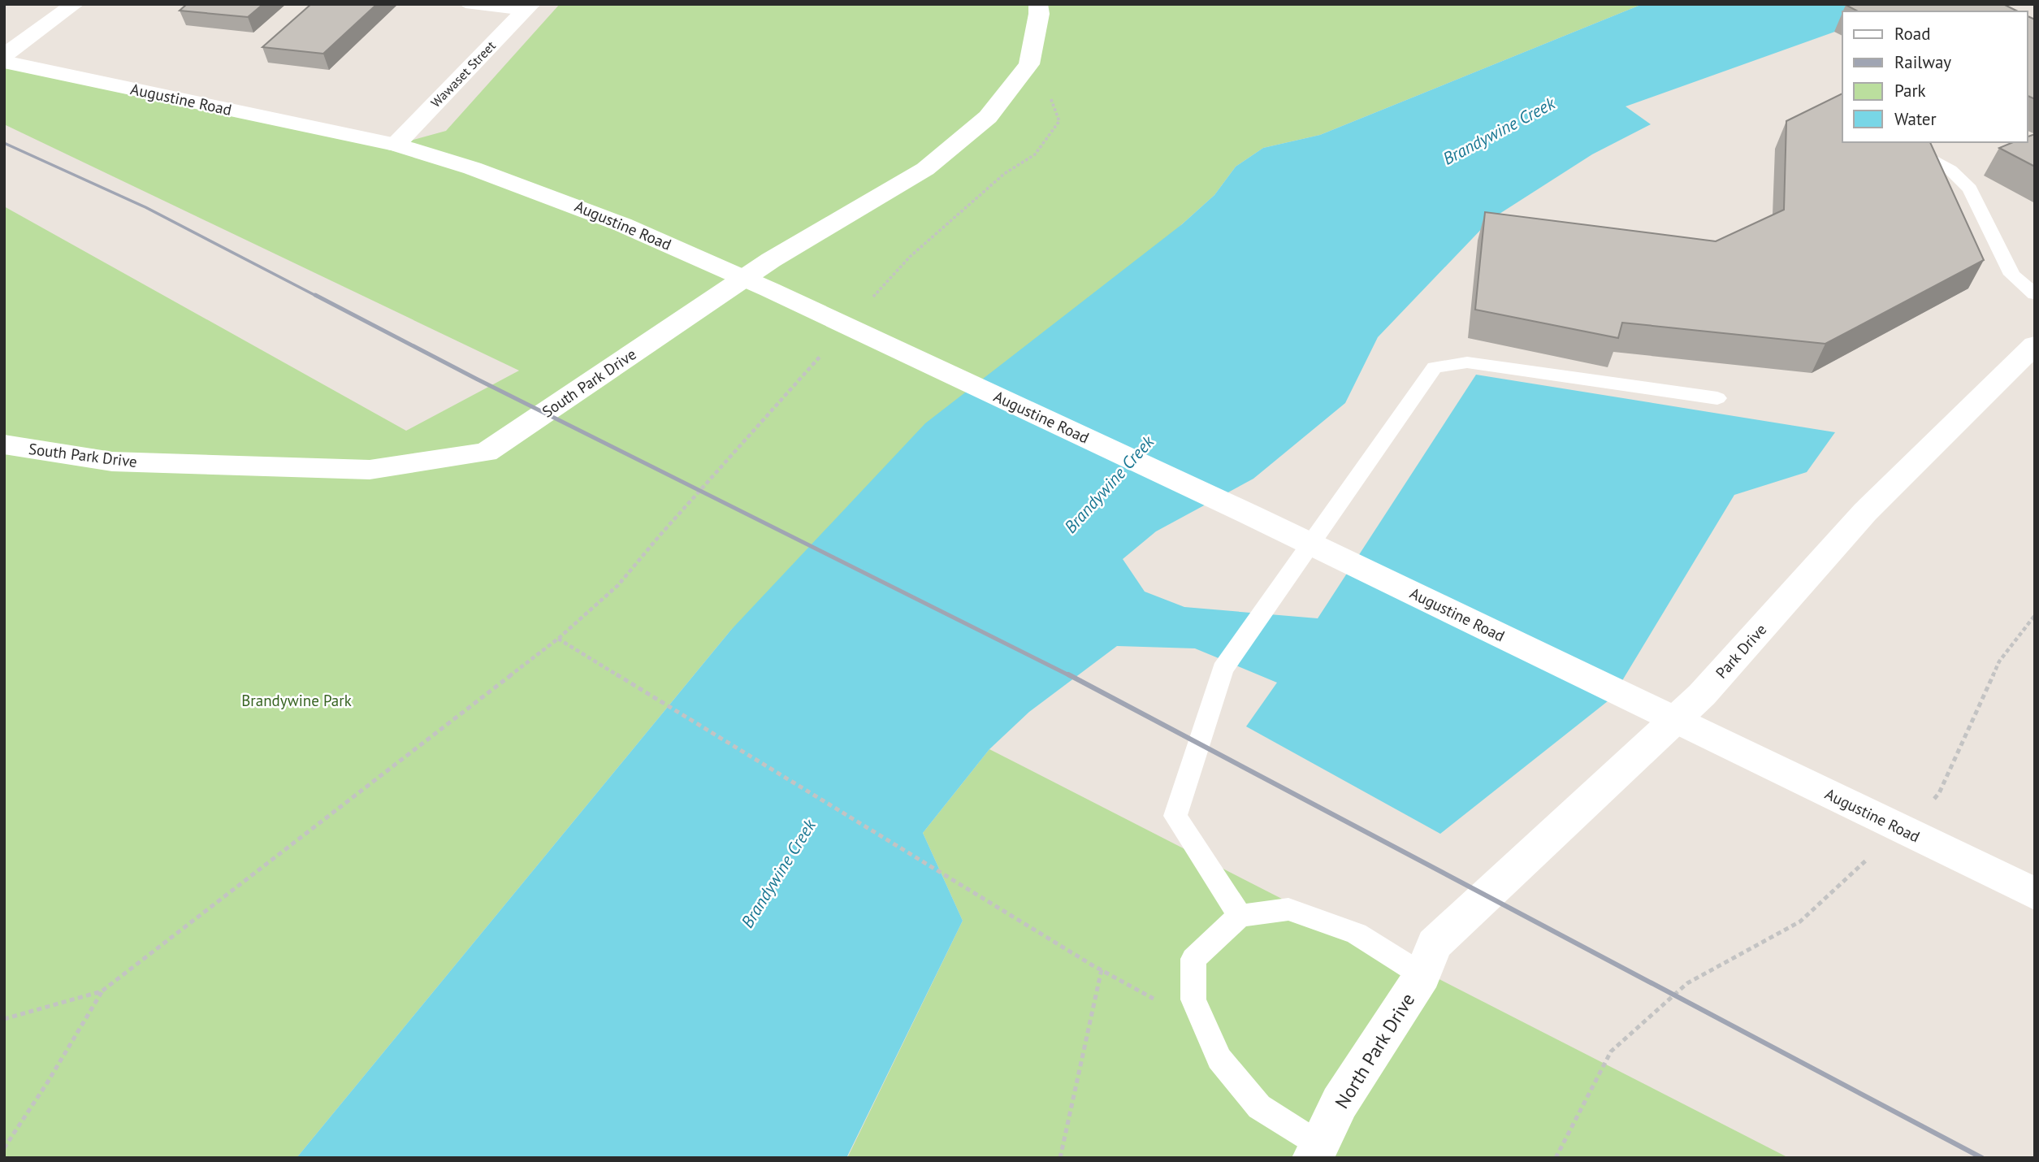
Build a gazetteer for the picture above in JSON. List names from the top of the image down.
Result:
{
  "streets": {
    "street": [
      "Wawaset Street",
      "Augustine Road",
      "South Park Drive",
      "Park Drive",
      "North Park Drive"
    ]
  },
  "crossings": [
    ["Wawaset Street", "Augustine Road"],
    ["Park Drive", "North Park Drive"]
  ],
  "water": ["Brandywine Creek"],
  "parks": ["Brandywine Park"],
  "legend": [
    "Road",
    "Railway",
    "Park",
    "Water"
  ]
}
